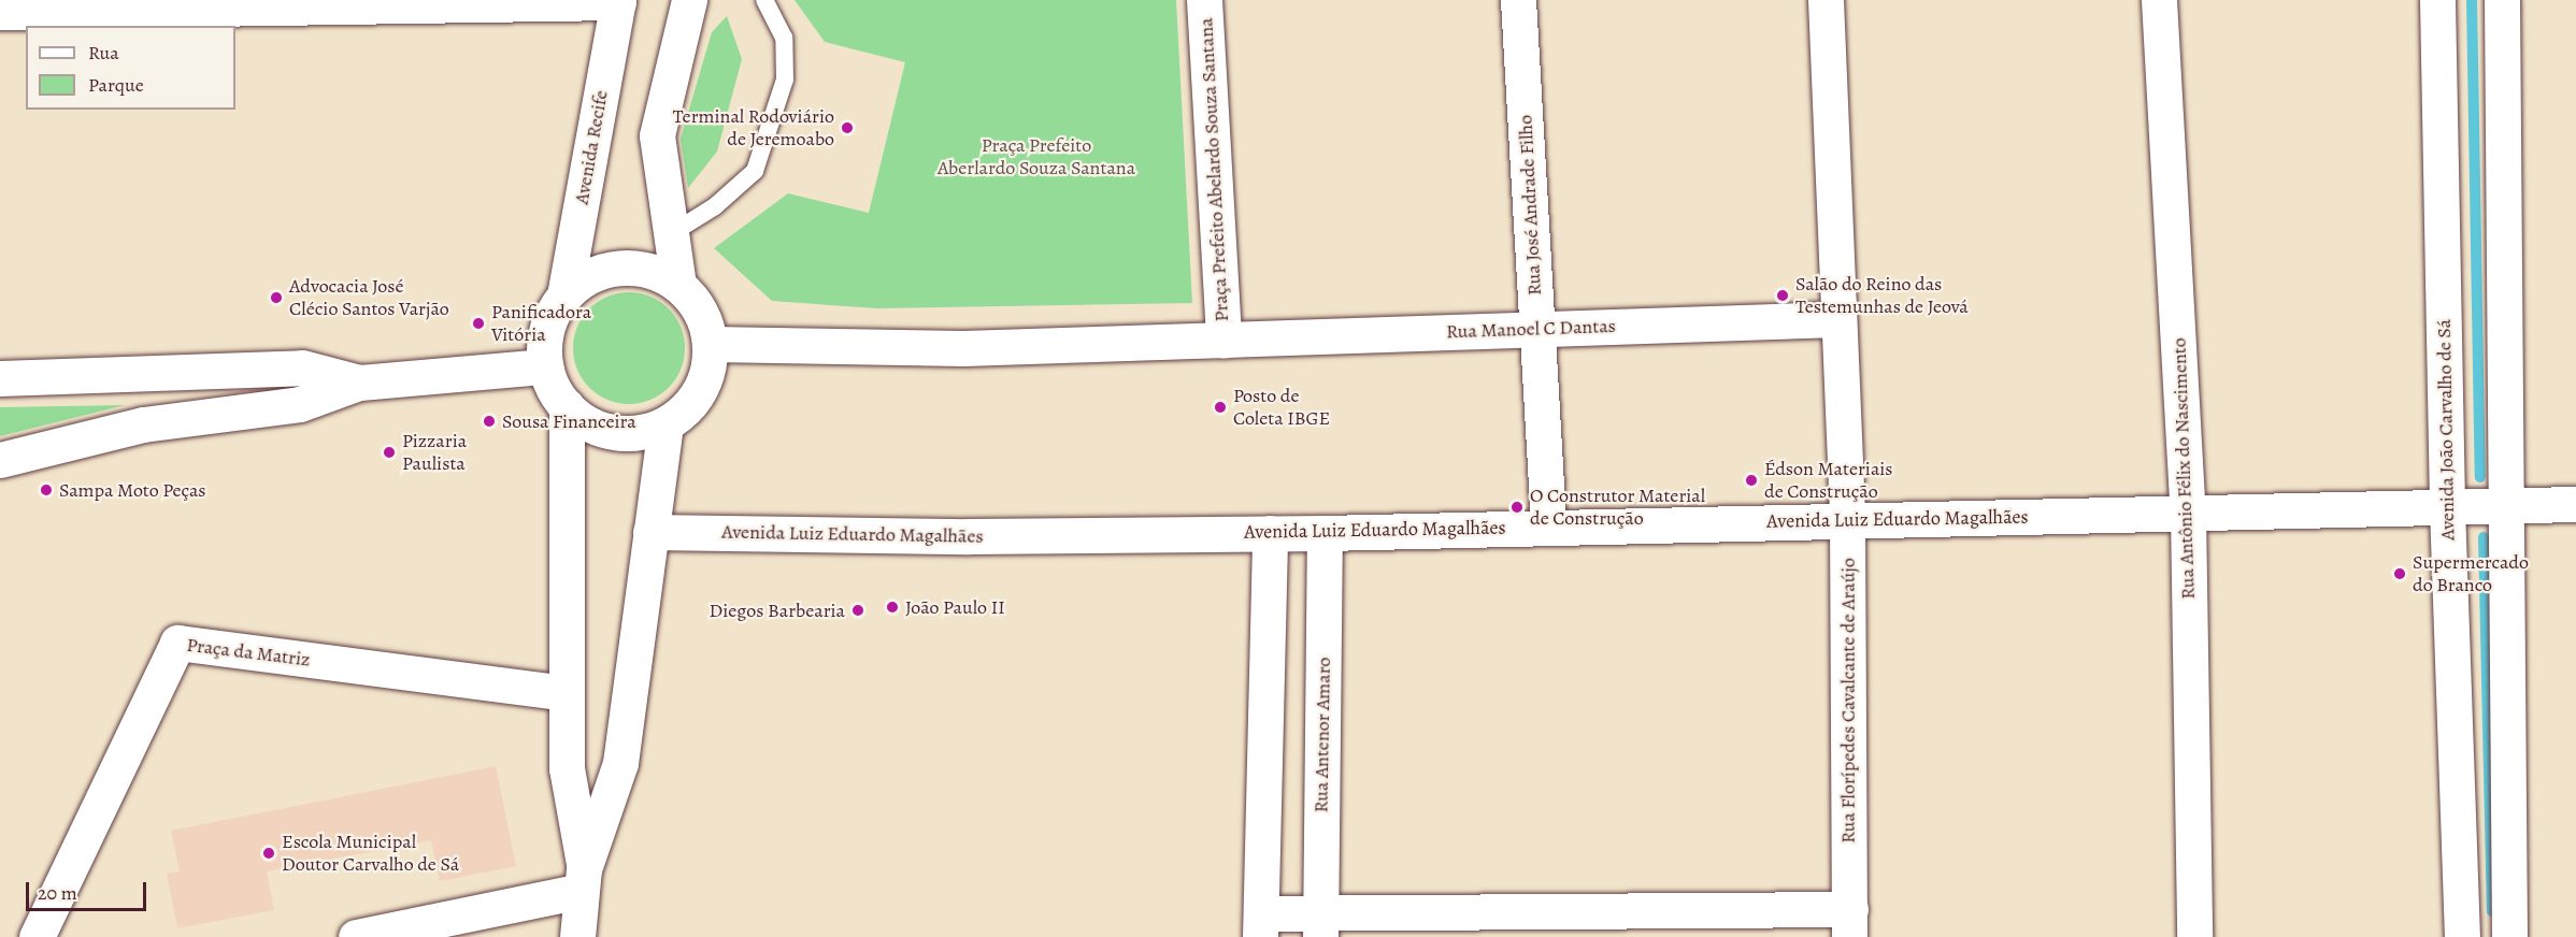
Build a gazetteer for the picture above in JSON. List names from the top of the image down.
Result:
{
  "streets": {
    "street": [
      "Avenida Recife",
      "Praça Prefeito Abelardo Souza Santana",
      "Rua José Andrade Filho",
      "Rua Manoel C Dantas",
      "Avenida João Carvalho de Sá",
      "Rua Antônio Félix do Nascimento",
      "Avenida Luiz Eduardo Magalhães",
      "Praça da Matriz",
      "Rua Florípedes Cavalcante de Araújo",
      "Rua Antenor Amaro"
    ]
  },
  "crossings": [
    ["Praça Prefeito Abelardo Souza Santana", "Rua Manoel C Dantas"],
    ["Rua José Andrade Filho", "Rua Manoel C Dantas"],
    ["Rua José Andrade Filho", "Avenida Luiz Eduardo Magalhães"],
    ["Rua Manoel C Dantas", "Rua Florípedes Cavalcante de Araújo"],
    ["Avenida João Carvalho de Sá", "Avenida Luiz Eduardo Magalhães"],
    ["Rua Antônio Félix do Nascimento", "Avenida Luiz Eduardo Magalhães"],
    ["Avenida Luiz Eduardo Magalhães", "Rua Florípedes Cavalcante de Araújo"],
    ["Avenida Luiz Eduardo Magalhães", "Rua Antenor Amaro"]
  ],
  "parks": ["Praça Prefeito Aberlardo Souza Santana"],
  "places": [
    "Terminal Rodoviário de Jeremoabo",
    "Salão do Reino das Testemunhas de Jeová",
    "Advocacia José Clécio Santos Varjão",
    "Panificadora Vitória",
    "Posto de Coleta IBGE",
    "Sousa Financeira",
    "Pizzaria Paulista",
    "Édson Materiais de Construção",
    "Sampa Moto Peças",
    "O Construtor Material de Construção",
    "Supermercado do Branco",
    "João Paulo II",
    "Diegos Barbearia",
    "Escola Municipal Doutor Carvalho de Sá"
  ],
  "legend": ["Rua", "Parque"],
  "scale_bar": "20 m"
}
